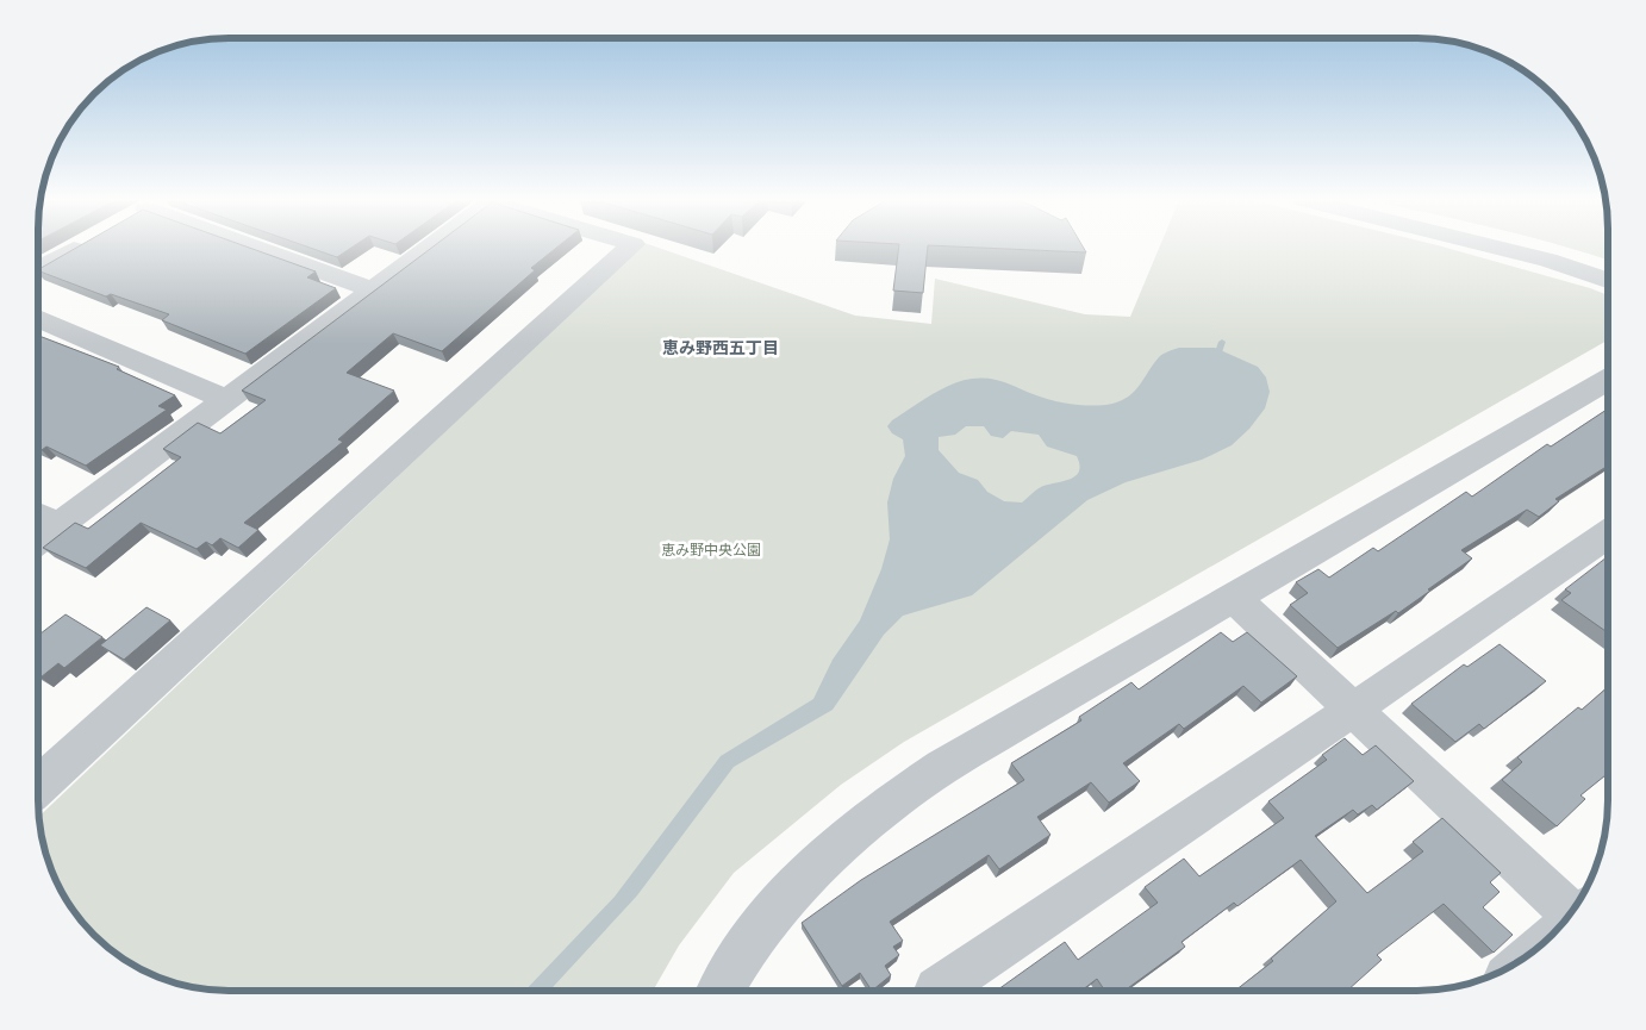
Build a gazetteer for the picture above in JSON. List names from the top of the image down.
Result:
{
  "districts": ["恵み野西五丁目"],
  "parks": ["恵み野中央公園"]
}
